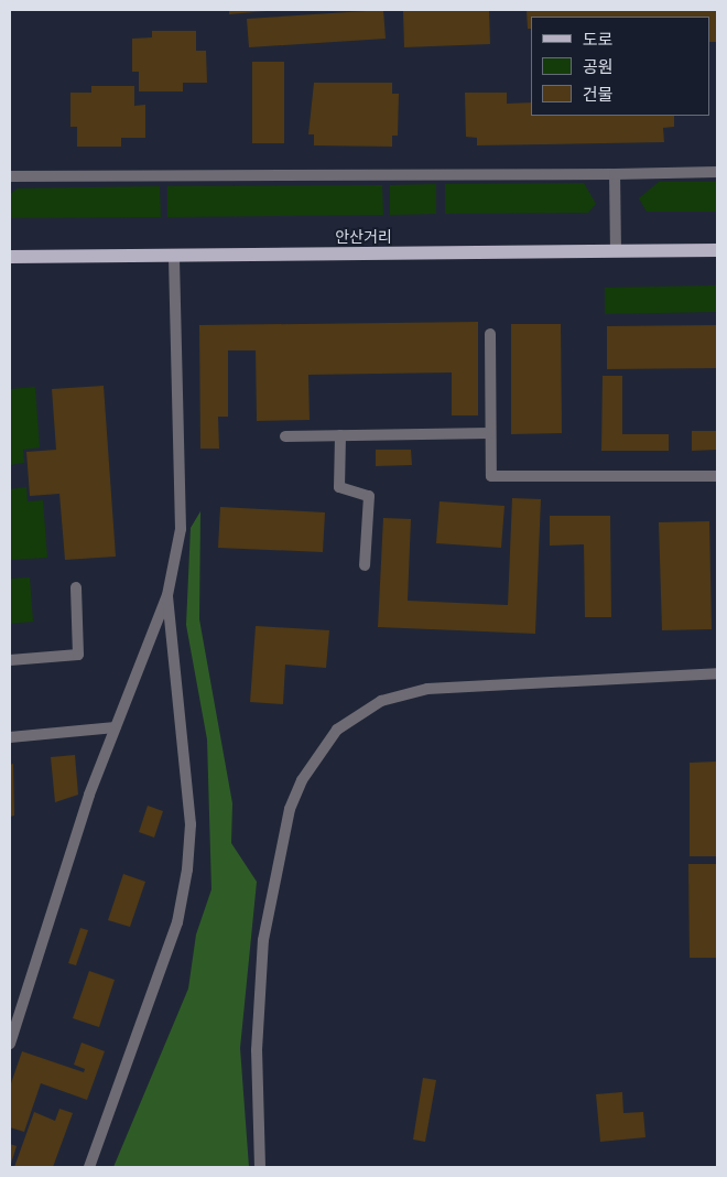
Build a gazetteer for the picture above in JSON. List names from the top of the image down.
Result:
{
  "streets": {
    "main road": ["안산거리"]
  },
  "legend": ["도로", "공원", "건물"]
}
